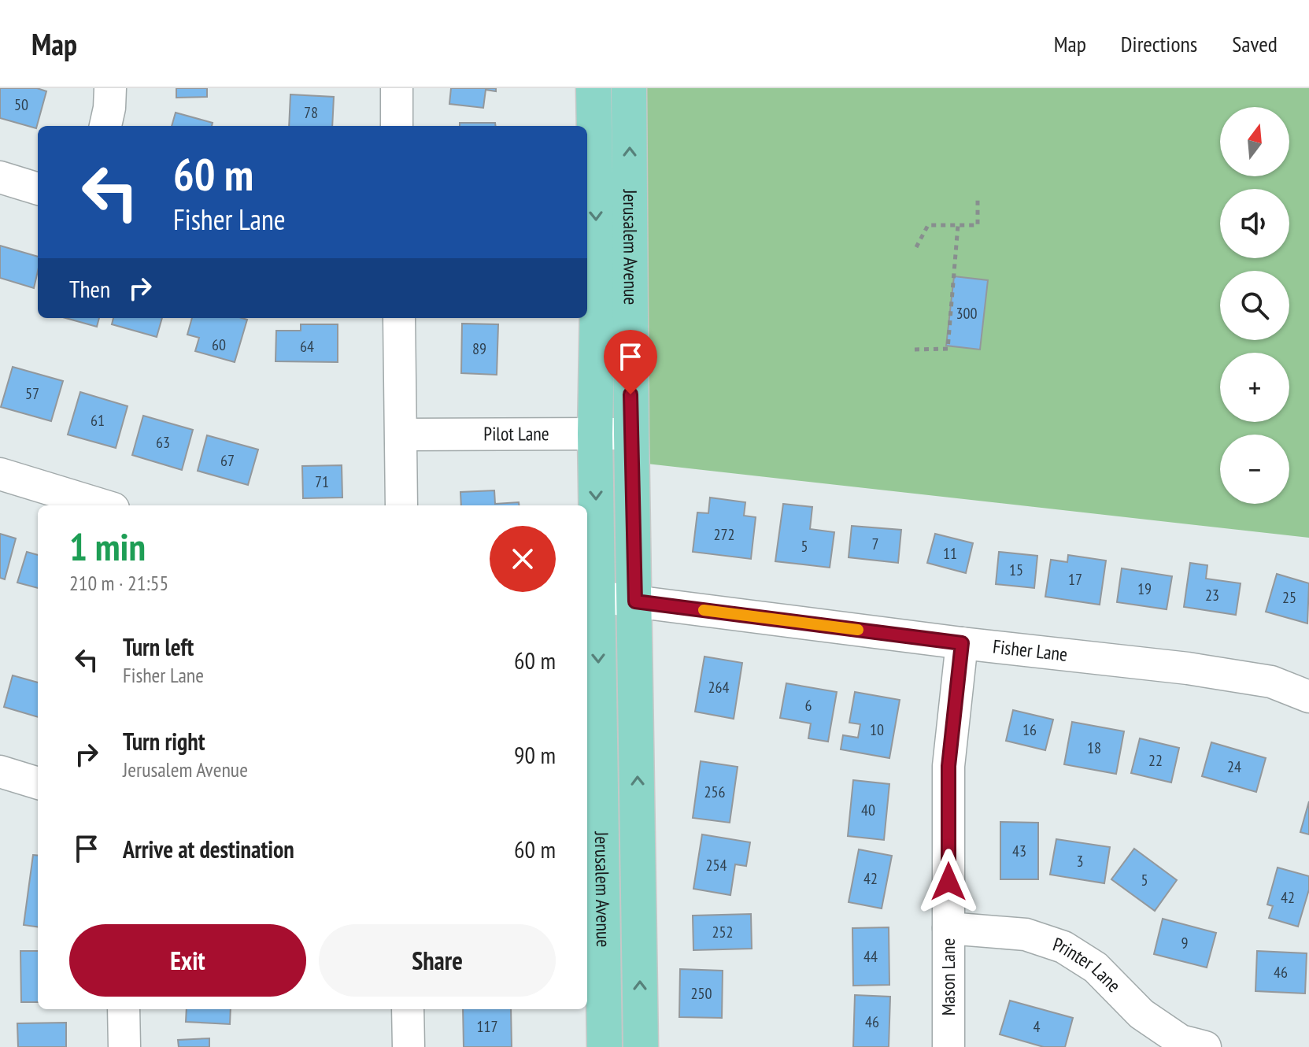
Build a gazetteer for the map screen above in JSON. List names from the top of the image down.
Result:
{
  "streets": {
    "main road": ["Jerusalem Avenue"],
    "street": [
      "Pilot Lane",
      "Fisher Lane",
      "Printer Lane",
      "Mason Lane"
    ]
  },
  "crossings": [
    ["Jerusalem Avenue", "Pilot Lane"],
    ["Jerusalem Avenue", "Fisher Lane"],
    ["Fisher Lane", "Mason Lane"],
    ["Printer Lane", "Mason Lane"]
  ],
  "house_numbers": [
    "50",
    "78",
    "300",
    "60",
    "64",
    "89",
    "57",
    "61",
    "63",
    "67",
    "71",
    "272",
    "7",
    "5",
    "11",
    "15",
    "17",
    "19",
    "23",
    "25",
    "264",
    "6",
    "10",
    "16",
    "18",
    "22",
    "24",
    "256",
    "40",
    "43",
    "3",
    "254",
    "42",
    "5",
    "42",
    "252",
    "9",
    "44",
    "46",
    "250",
    "46",
    "117",
    "4"
  ],
  "north": "top",
  "page": {
    "header": "Map",
    "nav": ["Map", "Directions", "Saved"],
    "map_buttons": ["+", "−"],
    "turn": ["60 m", "Fisher Lane"],
    "then": "Then",
    "heading": ["1 min", "210 m · 21:55"],
    "list": [
      {
        "name": "Turn left",
        "note": "Fisher Lane",
        "value": "60 m"
      },
      {
        "name": "Turn right",
        "note": "Jerusalem Avenue",
        "value": "90 m"
      },
      {
        "name": "Arrive at destination",
        "value": "60 m"
      }
    ],
    "buttons": ["Exit", "Share"]
  }
}
